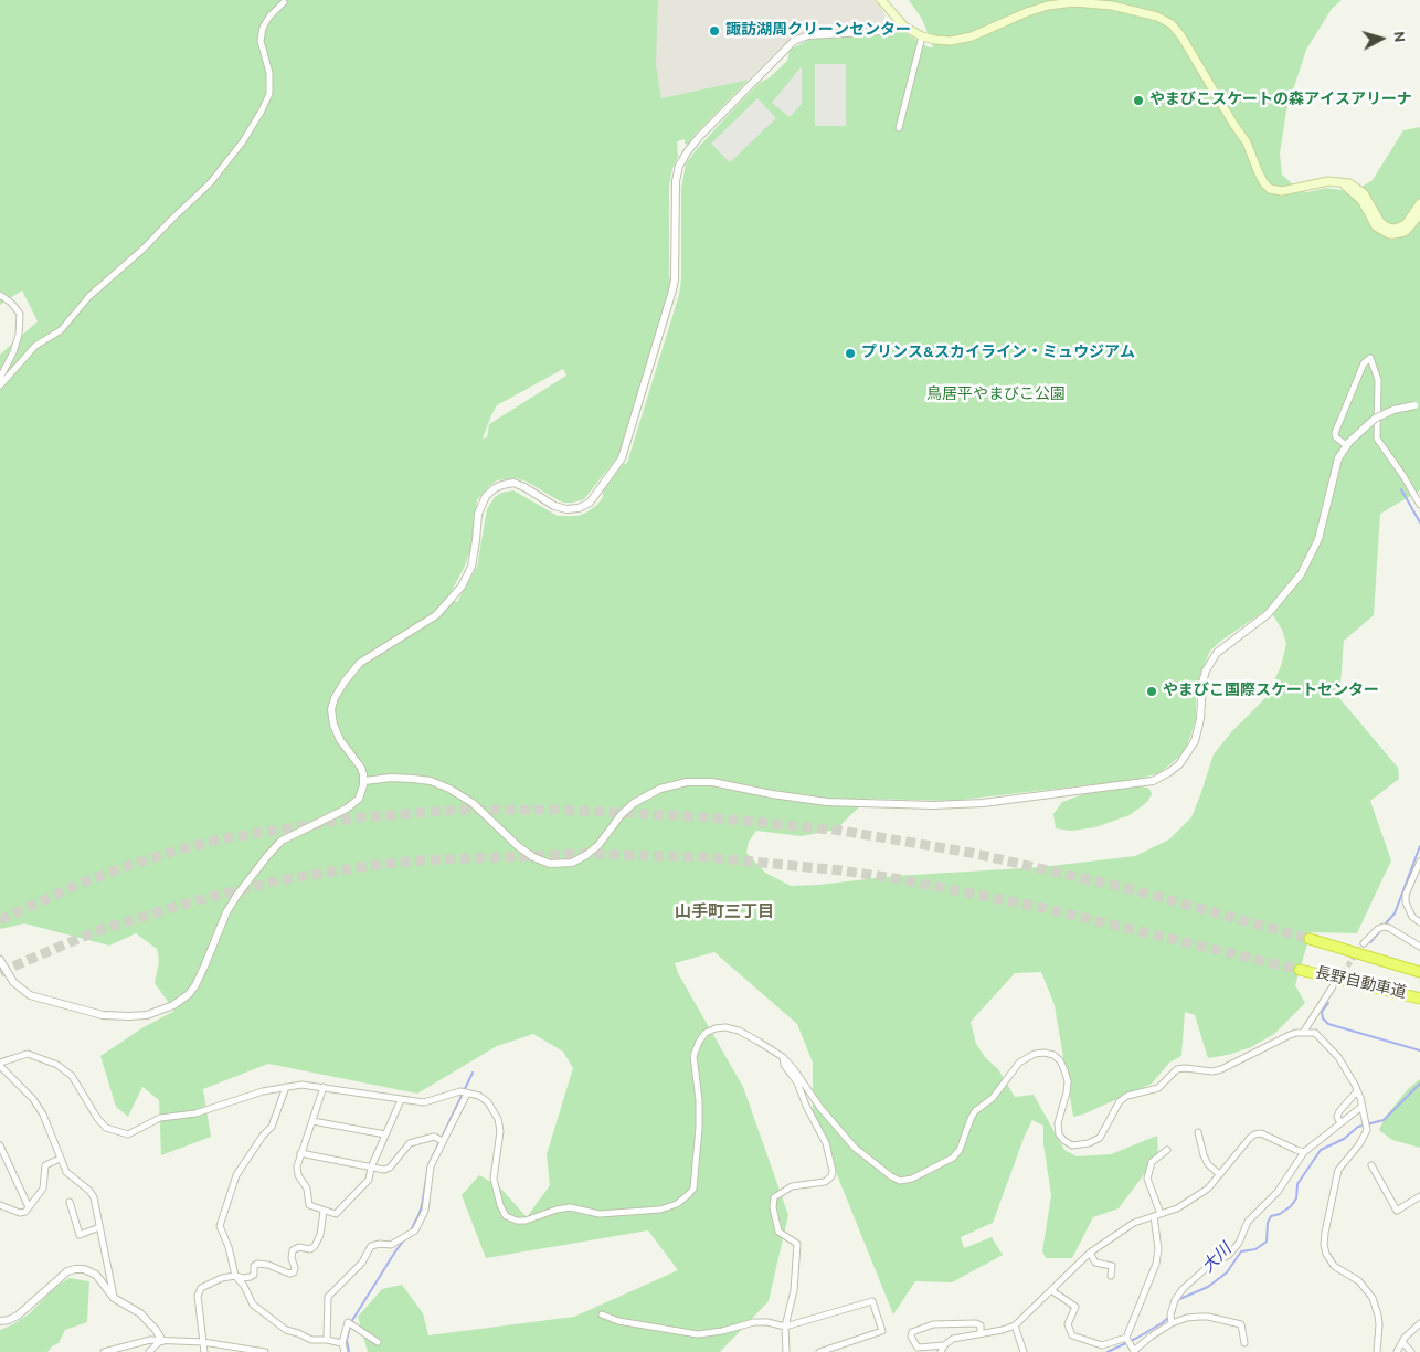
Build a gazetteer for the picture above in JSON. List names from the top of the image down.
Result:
{
  "streets": {
    "highway": ["長野自動車道"]
  },
  "districts": ["山手町三丁目"],
  "water": ["大川"],
  "parks": ["鳥居平やまびこ公園"],
  "places": [
    "諏訪湖周クリーンセンター",
    "やまびこスケートの森アイスアリーナ",
    "プリンス&スカイライン・ミュウジアム",
    "やまびこ国際スケートセンター"
  ],
  "north": "right"
}
